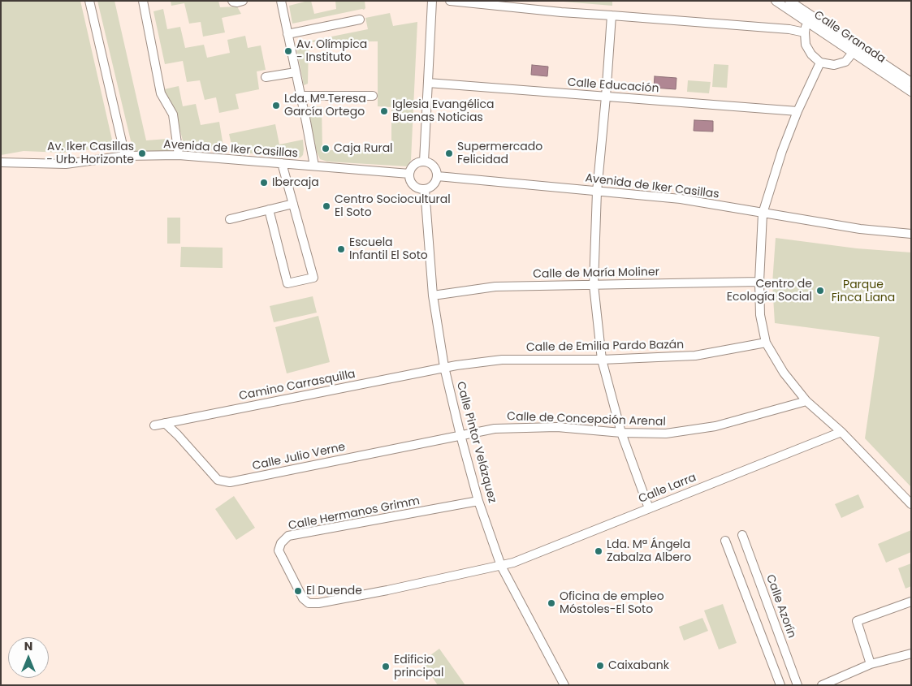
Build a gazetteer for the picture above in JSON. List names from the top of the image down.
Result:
{
  "streets": {
    "street": [
      "Calle Granada",
      "Calle Educación",
      "Avenida de Iker Casillas",
      "Calle de María Moliner",
      "Calle de Emilia Pardo Bazán",
      "Camino Carrasquilla",
      "Calle de Concepción Arenal",
      "Calle Pintor Velázquez",
      "Calle Julio Verne",
      "Calle Larra",
      "Calle Hermanos Grimm",
      "Calle Azorín"
    ]
  },
  "crossings": [
    ["Avenida de Iker Casillas", "Calle Pintor Velázquez"],
    ["Calle de María Moliner", "Calle Pintor Velázquez"],
    ["Calle de Emilia Pardo Bazán", "Camino Carrasquilla"],
    ["Calle de Emilia Pardo Bazán", "Calle Pintor Velázquez"],
    ["Camino Carrasquilla", "Calle Pintor Velázquez"],
    ["Camino Carrasquilla", "Calle Julio Verne"],
    ["Calle de Concepción Arenal", "Calle Pintor Velázquez"],
    ["Calle de Concepción Arenal", "Calle Julio Verne"],
    ["Calle Pintor Velázquez", "Calle Julio Verne"],
    ["Calle Pintor Velázquez", "Calle Larra"],
    ["Calle Pintor Velázquez", "Calle Hermanos Grimm"],
    ["Calle Larra", "Calle Hermanos Grimm"]
  ],
  "parks": ["Parque Finca Liana"],
  "places": [
    "Av. Olímpica - Instituto",
    "Lda. Mª Teresa García Ortego",
    "Iglesia Evangélica Buenas Noticias",
    "Caja Rural",
    "Av. Iker Casillas - Urb. Horizonte",
    "Supermercado Felicidad",
    "Ibercaja",
    "Centro Sociocultural El Soto",
    "Escuela Infantil El Soto",
    "Centro de Ecología Social",
    "Lda. Mª Ángela Zabalza Albero",
    "El Duende",
    "Oficina de empleo Móstoles-El Soto",
    "Caixabank",
    "Edificio principal"
  ],
  "north": "top"
}
